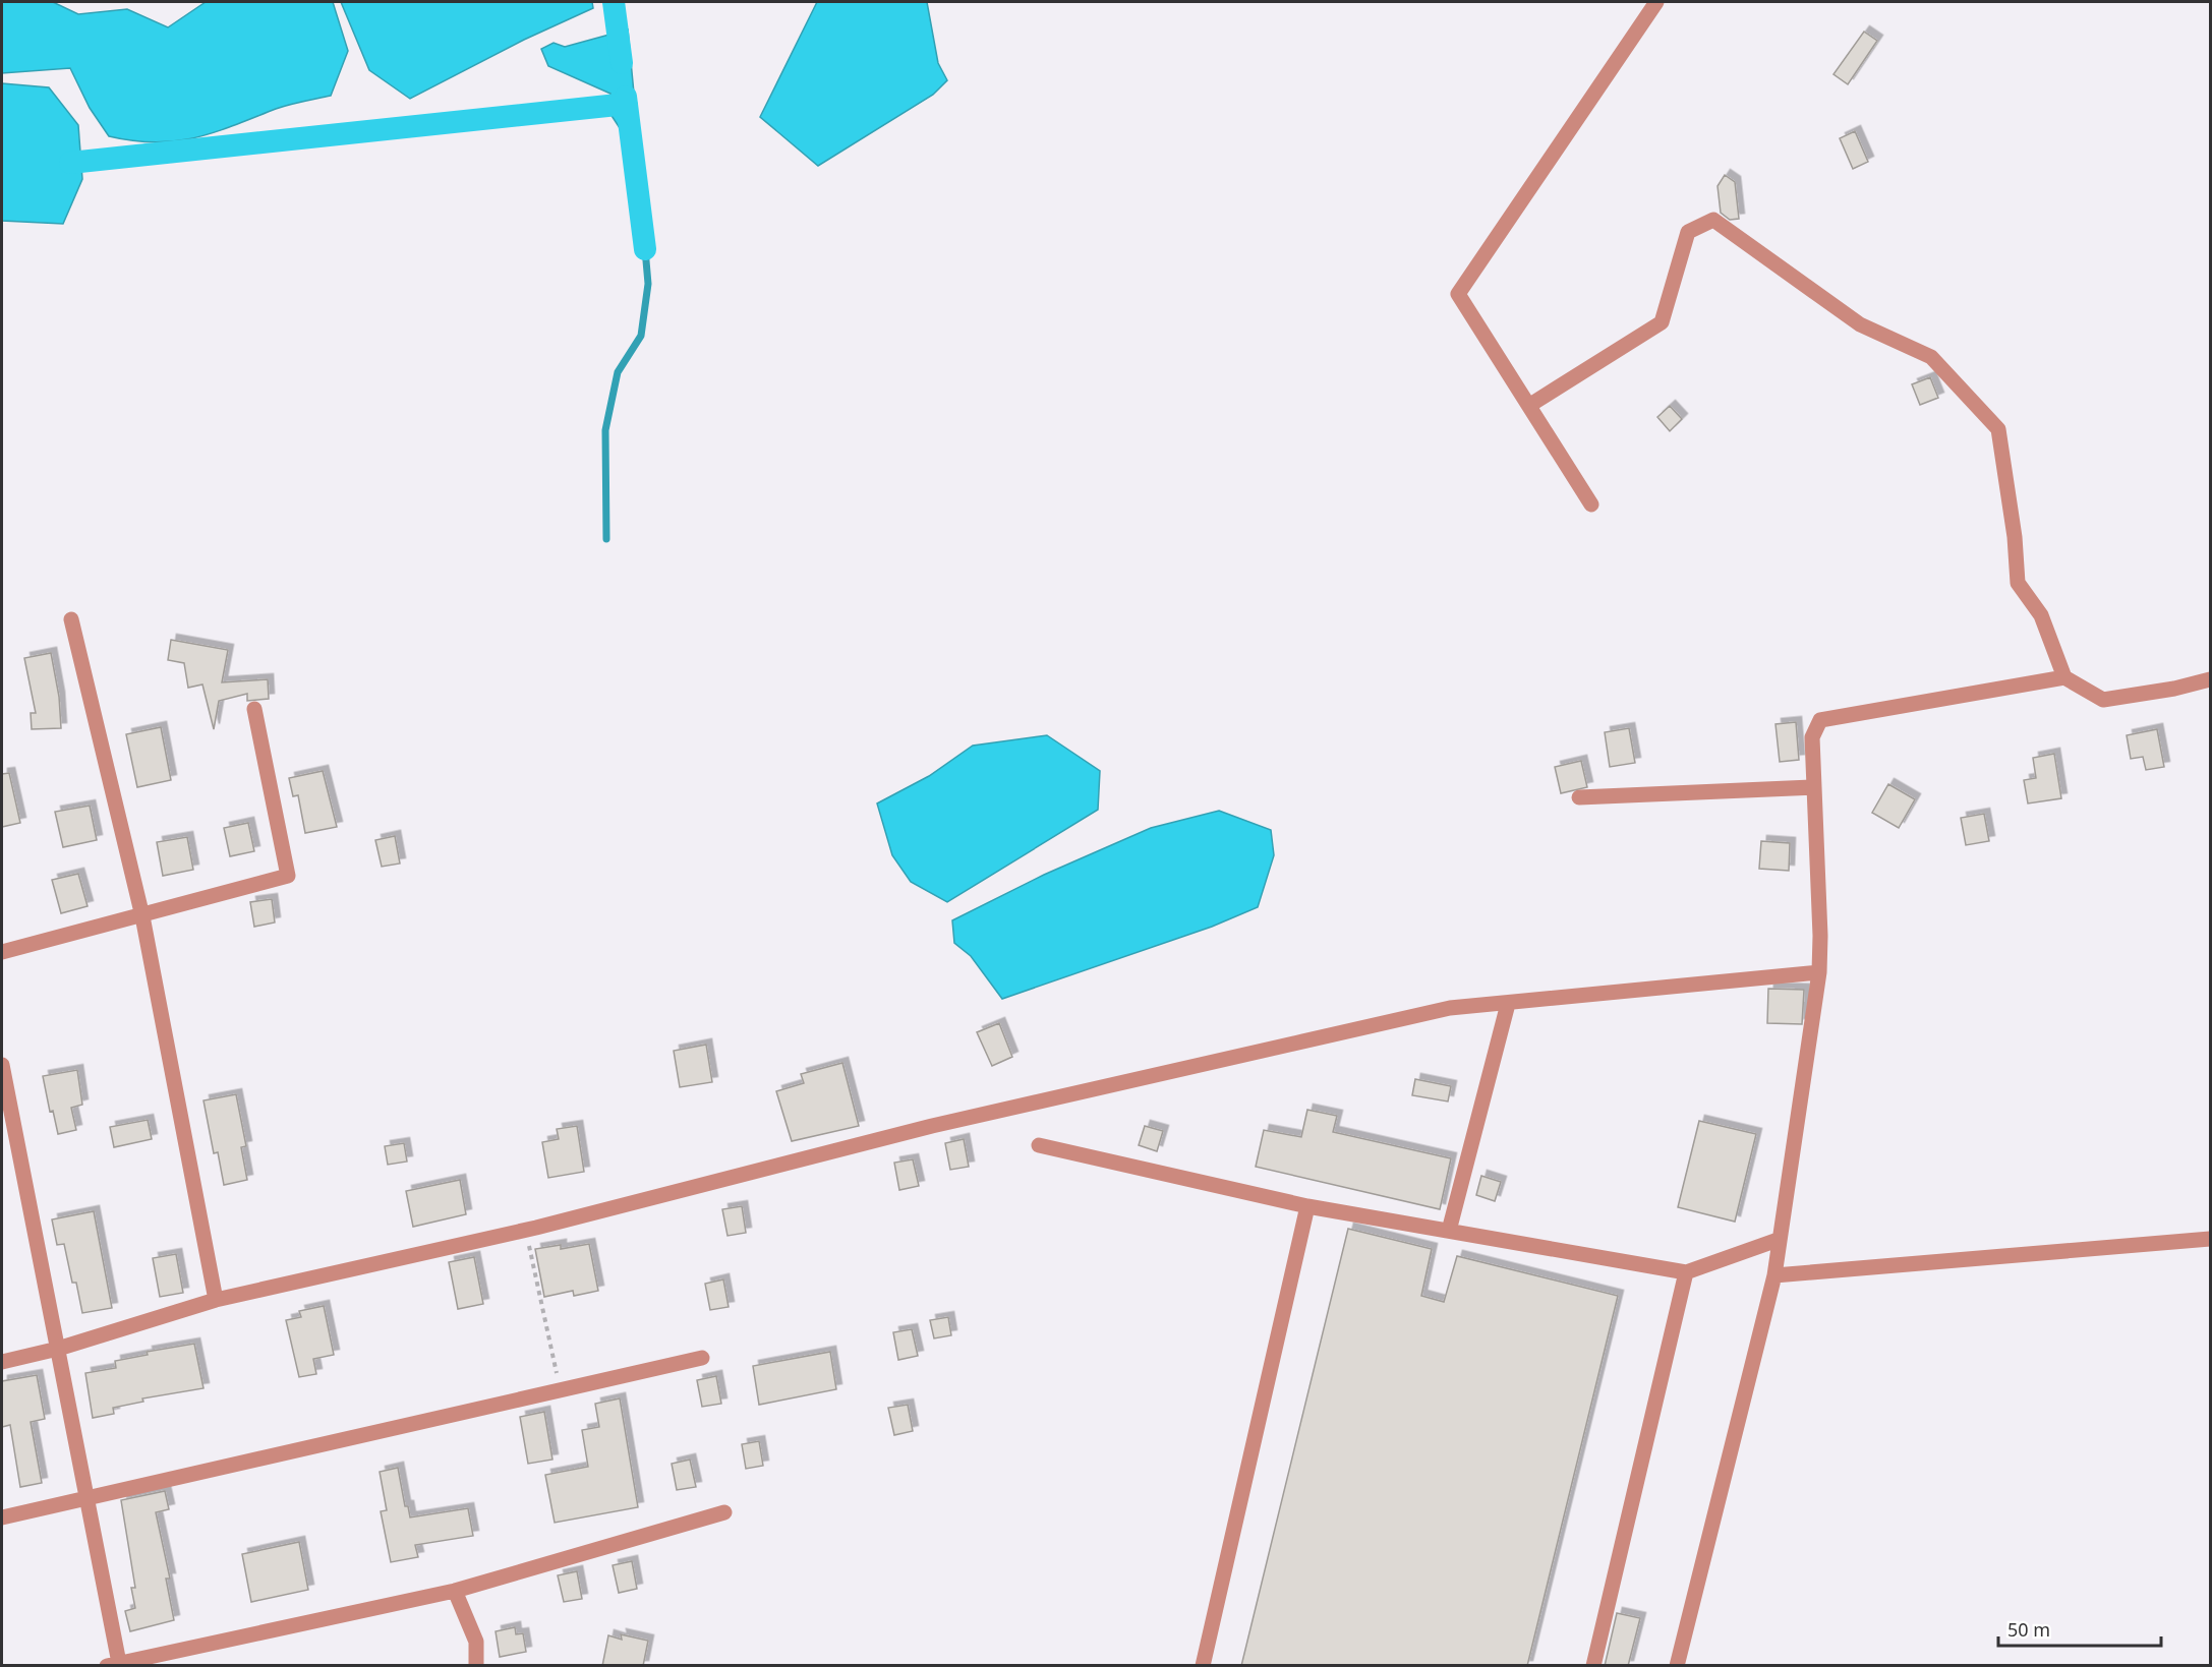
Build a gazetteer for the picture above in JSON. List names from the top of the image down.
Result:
{
  "scale_bar": "50 m"
}
